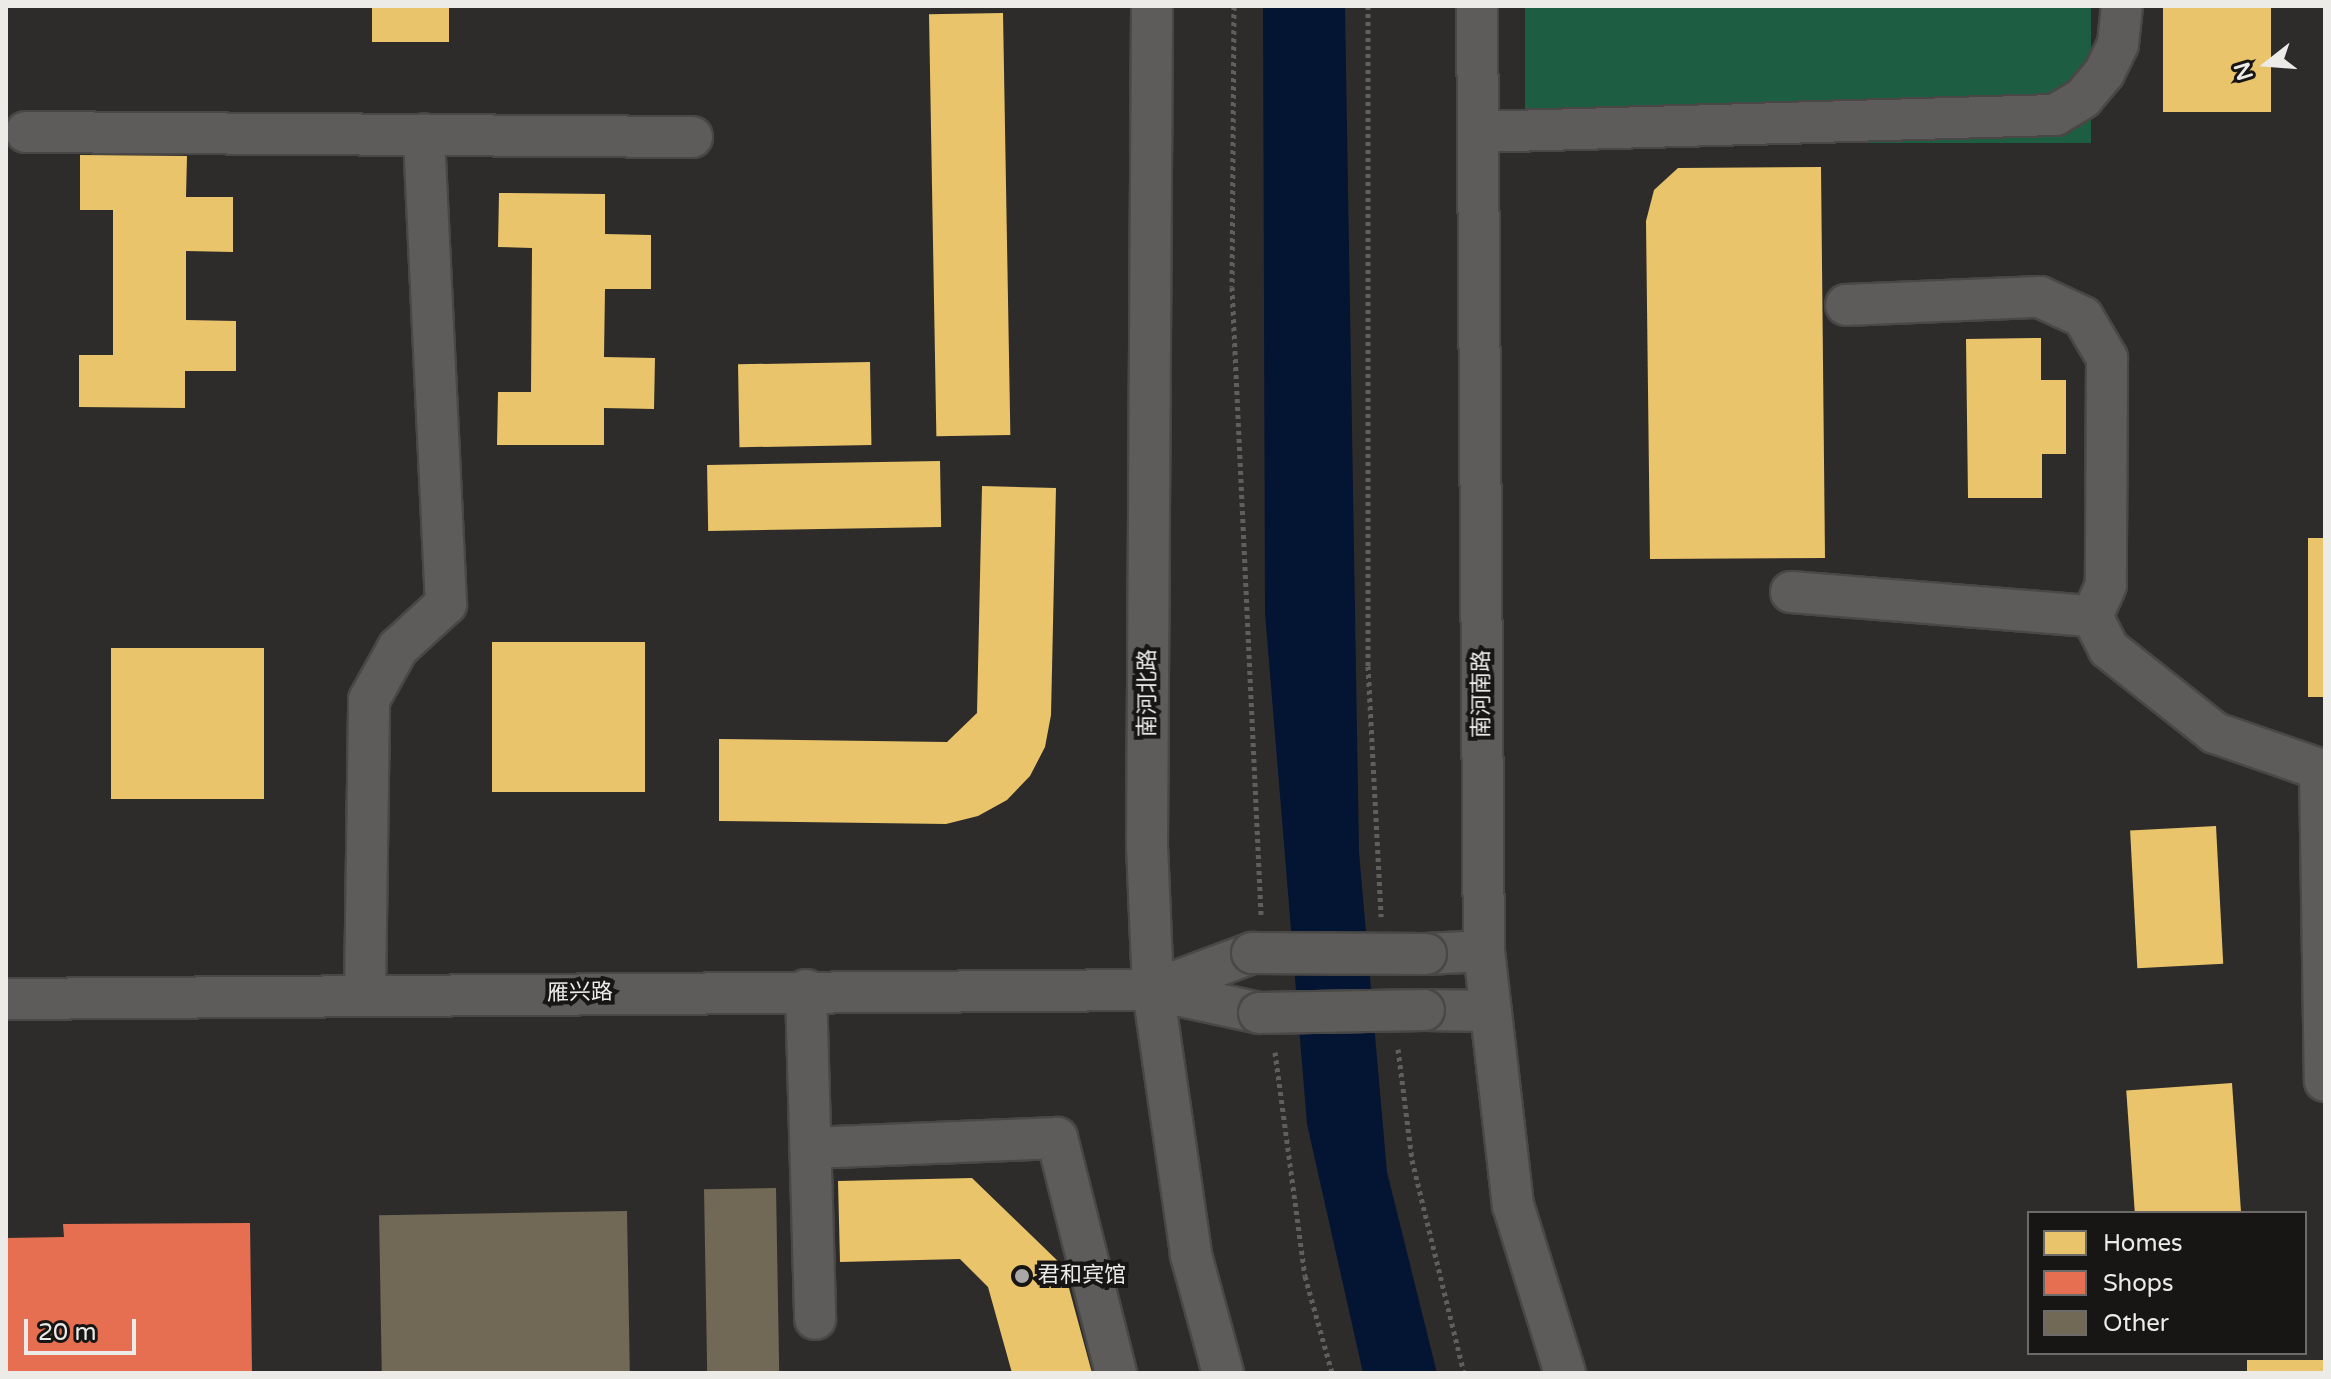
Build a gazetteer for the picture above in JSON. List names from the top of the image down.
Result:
{
  "streets": {
    "street": ["南河北路", "南河南路", "雁兴路"]
  },
  "crossings": [
    ["南河北路", "雁兴路"]
  ],
  "places": ["君和宾馆"],
  "legend": ["Homes", "Shops", "Other"],
  "scale_bar": "20 m",
  "north": "left"
}
